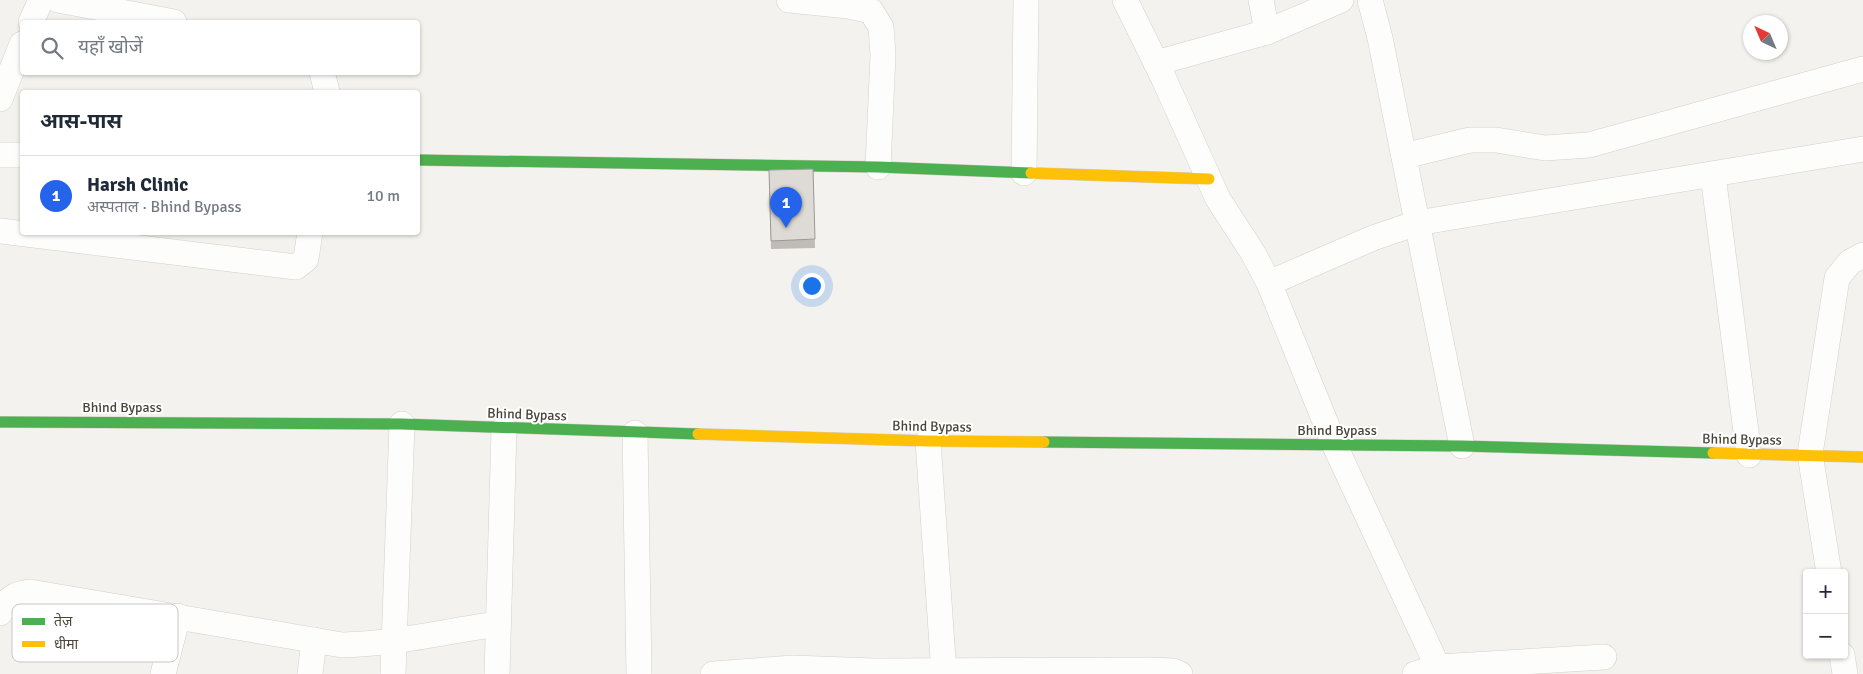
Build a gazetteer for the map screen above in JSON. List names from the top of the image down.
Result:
{
  "streets": {
    "street": ["Bhind Bypass"]
  },
  "legend": ["तेज़", "धीमा"],
  "north": "top left",
  "page": {
    "search": "यहाँ खोजें",
    "heading": "आस-पास",
    "list": [
      {
        "mark": "1",
        "name": "Harsh Clinic",
        "note": "अस्पताल · Bhind Bypass",
        "value": "10 m"
      }
    ],
    "pins": "1",
    "map_buttons": ["+", "−"]
  }
}
